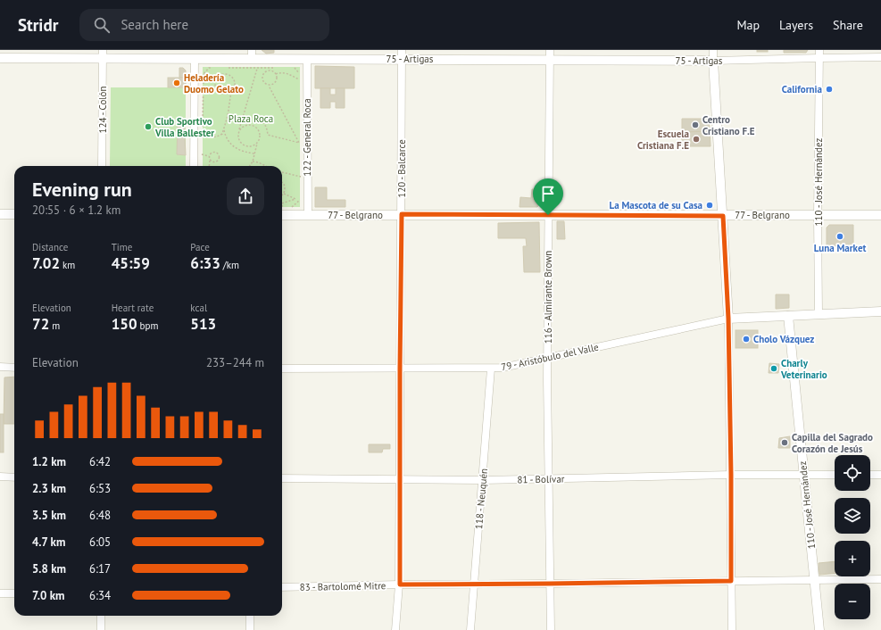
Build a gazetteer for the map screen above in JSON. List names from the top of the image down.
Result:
{
  "streets": {
    "street": [
      "75 - Artigas",
      "124 - Colón",
      "122 - General Roca",
      "120 - Balcarce",
      "110 - José Hernández",
      "77 - Belgrano",
      "116 - Almirante Brown",
      "79 - Aristóbulo del Valle",
      "81 - Bolívar",
      "118 - Neuquén",
      "83 - Bartolomé Mitre"
    ]
  },
  "crossings": [
    ["75 - Artigas", "124 - Colón"],
    ["75 - Artigas", "122 - General Roca"],
    ["75 - Artigas", "120 - Balcarce"],
    ["75 - Artigas", "110 - José Hernández"],
    ["75 - Artigas", "116 - Almirante Brown"],
    ["122 - General Roca", "77 - Belgrano"],
    ["120 - Balcarce", "77 - Belgrano"],
    ["120 - Balcarce", "79 - Aristóbulo del Valle"],
    ["120 - Balcarce", "81 - Bolívar"],
    ["120 - Balcarce", "83 - Bartolomé Mitre"],
    ["110 - José Hernández", "77 - Belgrano"],
    ["110 - José Hernández", "79 - Aristóbulo del Valle"],
    ["110 - José Hernández", "81 - Bolívar"],
    ["110 - José Hernández", "83 - Bartolomé Mitre"],
    ["77 - Belgrano", "116 - Almirante Brown"],
    ["116 - Almirante Brown", "79 - Aristóbulo del Valle"],
    ["116 - Almirante Brown", "81 - Bolívar"],
    ["116 - Almirante Brown", "83 - Bartolomé Mitre"],
    ["79 - Aristóbulo del Valle", "118 - Neuquén"],
    ["81 - Bolívar", "118 - Neuquén"],
    ["118 - Neuquén", "83 - Bartolomé Mitre"]
  ],
  "parks": ["Plaza Roca"],
  "places": [
    "Heladería Duomo Gelato",
    "California",
    "Centro Cristiano F.E",
    "Club Sportivo Villa Ballester",
    "Escuela Cristiana F.E",
    "La Mascota de su Casa",
    "Luna Market",
    "Cholo Vázquez",
    "Charly Veterinario",
    "Capilla del Sagrado Corazón de Jesús"
  ],
  "page": {
    "header": "Stridr",
    "search": "Search here",
    "nav": ["Map", "Layers", "Share"],
    "heading": ["Evening run", "20:55 · 6 × 1.2 km"],
    "stats": [
      ["Distance", "7.02 km"],
      ["Time", "45:59"],
      ["Pace", "6:33 /km"],
      ["Elevation", "72 m"],
      ["Heart rate", "150 bpm"],
      ["kcal", "513"]
    ],
    "chart": ["Elevation", "233–244 m"],
    "list": [
      {
        "name": "1.2 km",
        "note": "6:42"
      },
      {
        "name": "2.3 km",
        "note": "6:53"
      },
      {
        "name": "3.5 km",
        "note": "6:48"
      },
      {
        "name": "4.7 km",
        "note": "6:05"
      },
      {
        "name": "5.8 km",
        "note": "6:17"
      },
      {
        "name": "7.0 km",
        "note": "6:34"
      }
    ],
    "map_buttons": ["+", "−"]
  }
}
